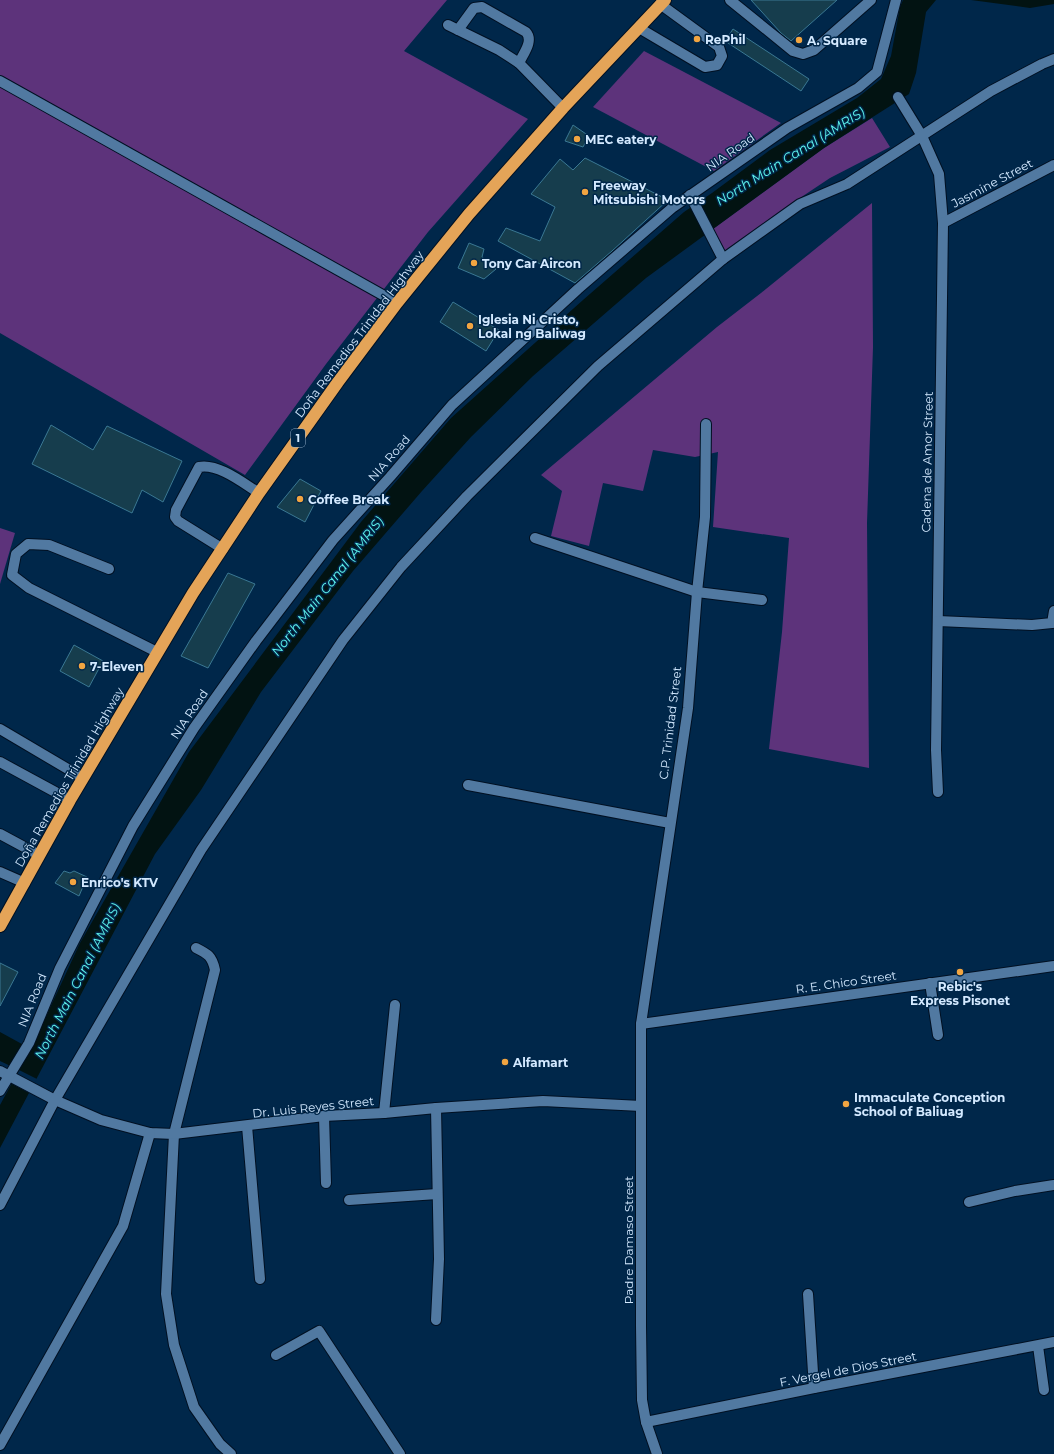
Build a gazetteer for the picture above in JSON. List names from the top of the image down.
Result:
{
  "streets": {
    "highway": ["Doña Remedios Trinidad Highway", "1"],
    "street": [
      "NIA Road",
      "Jasmine Street",
      "Cadena de Amor Street",
      "C.P. Trinidad Street",
      "R. E. Chico Street",
      "Dr. Luis Reyes Street",
      "Padre Damaso Street",
      "F. Vergel de Dios Street"
    ]
  },
  "crossings": [
    ["NIA Road", "Dr. Luis Reyes Street"],
    ["Jasmine Street", "Cadena de Amor Street"],
    ["C.P. Trinidad Street", "R. E. Chico Street"],
    ["C.P. Trinidad Street", "Padre Damaso Street"],
    ["R. E. Chico Street", "Padre Damaso Street"],
    ["Dr. Luis Reyes Street", "Padre Damaso Street"],
    ["Padre Damaso Street", "F. Vergel de Dios Street"]
  ],
  "water": ["North Main Canal (AMRIS)"],
  "places": [
    "RePhil",
    "A. Square",
    "MEC eatery",
    "Freeway Mitsubishi Motors",
    "Tony Car Aircon",
    "Iglesia Ni Cristo, Lokal ng Baliwag",
    "Coffee Break",
    "7-Eleven",
    "Enrico's KTV",
    "Rebic's Express Pisonet",
    "Alfamart",
    "Immaculate Conception School of Baliuag"
  ]
}
